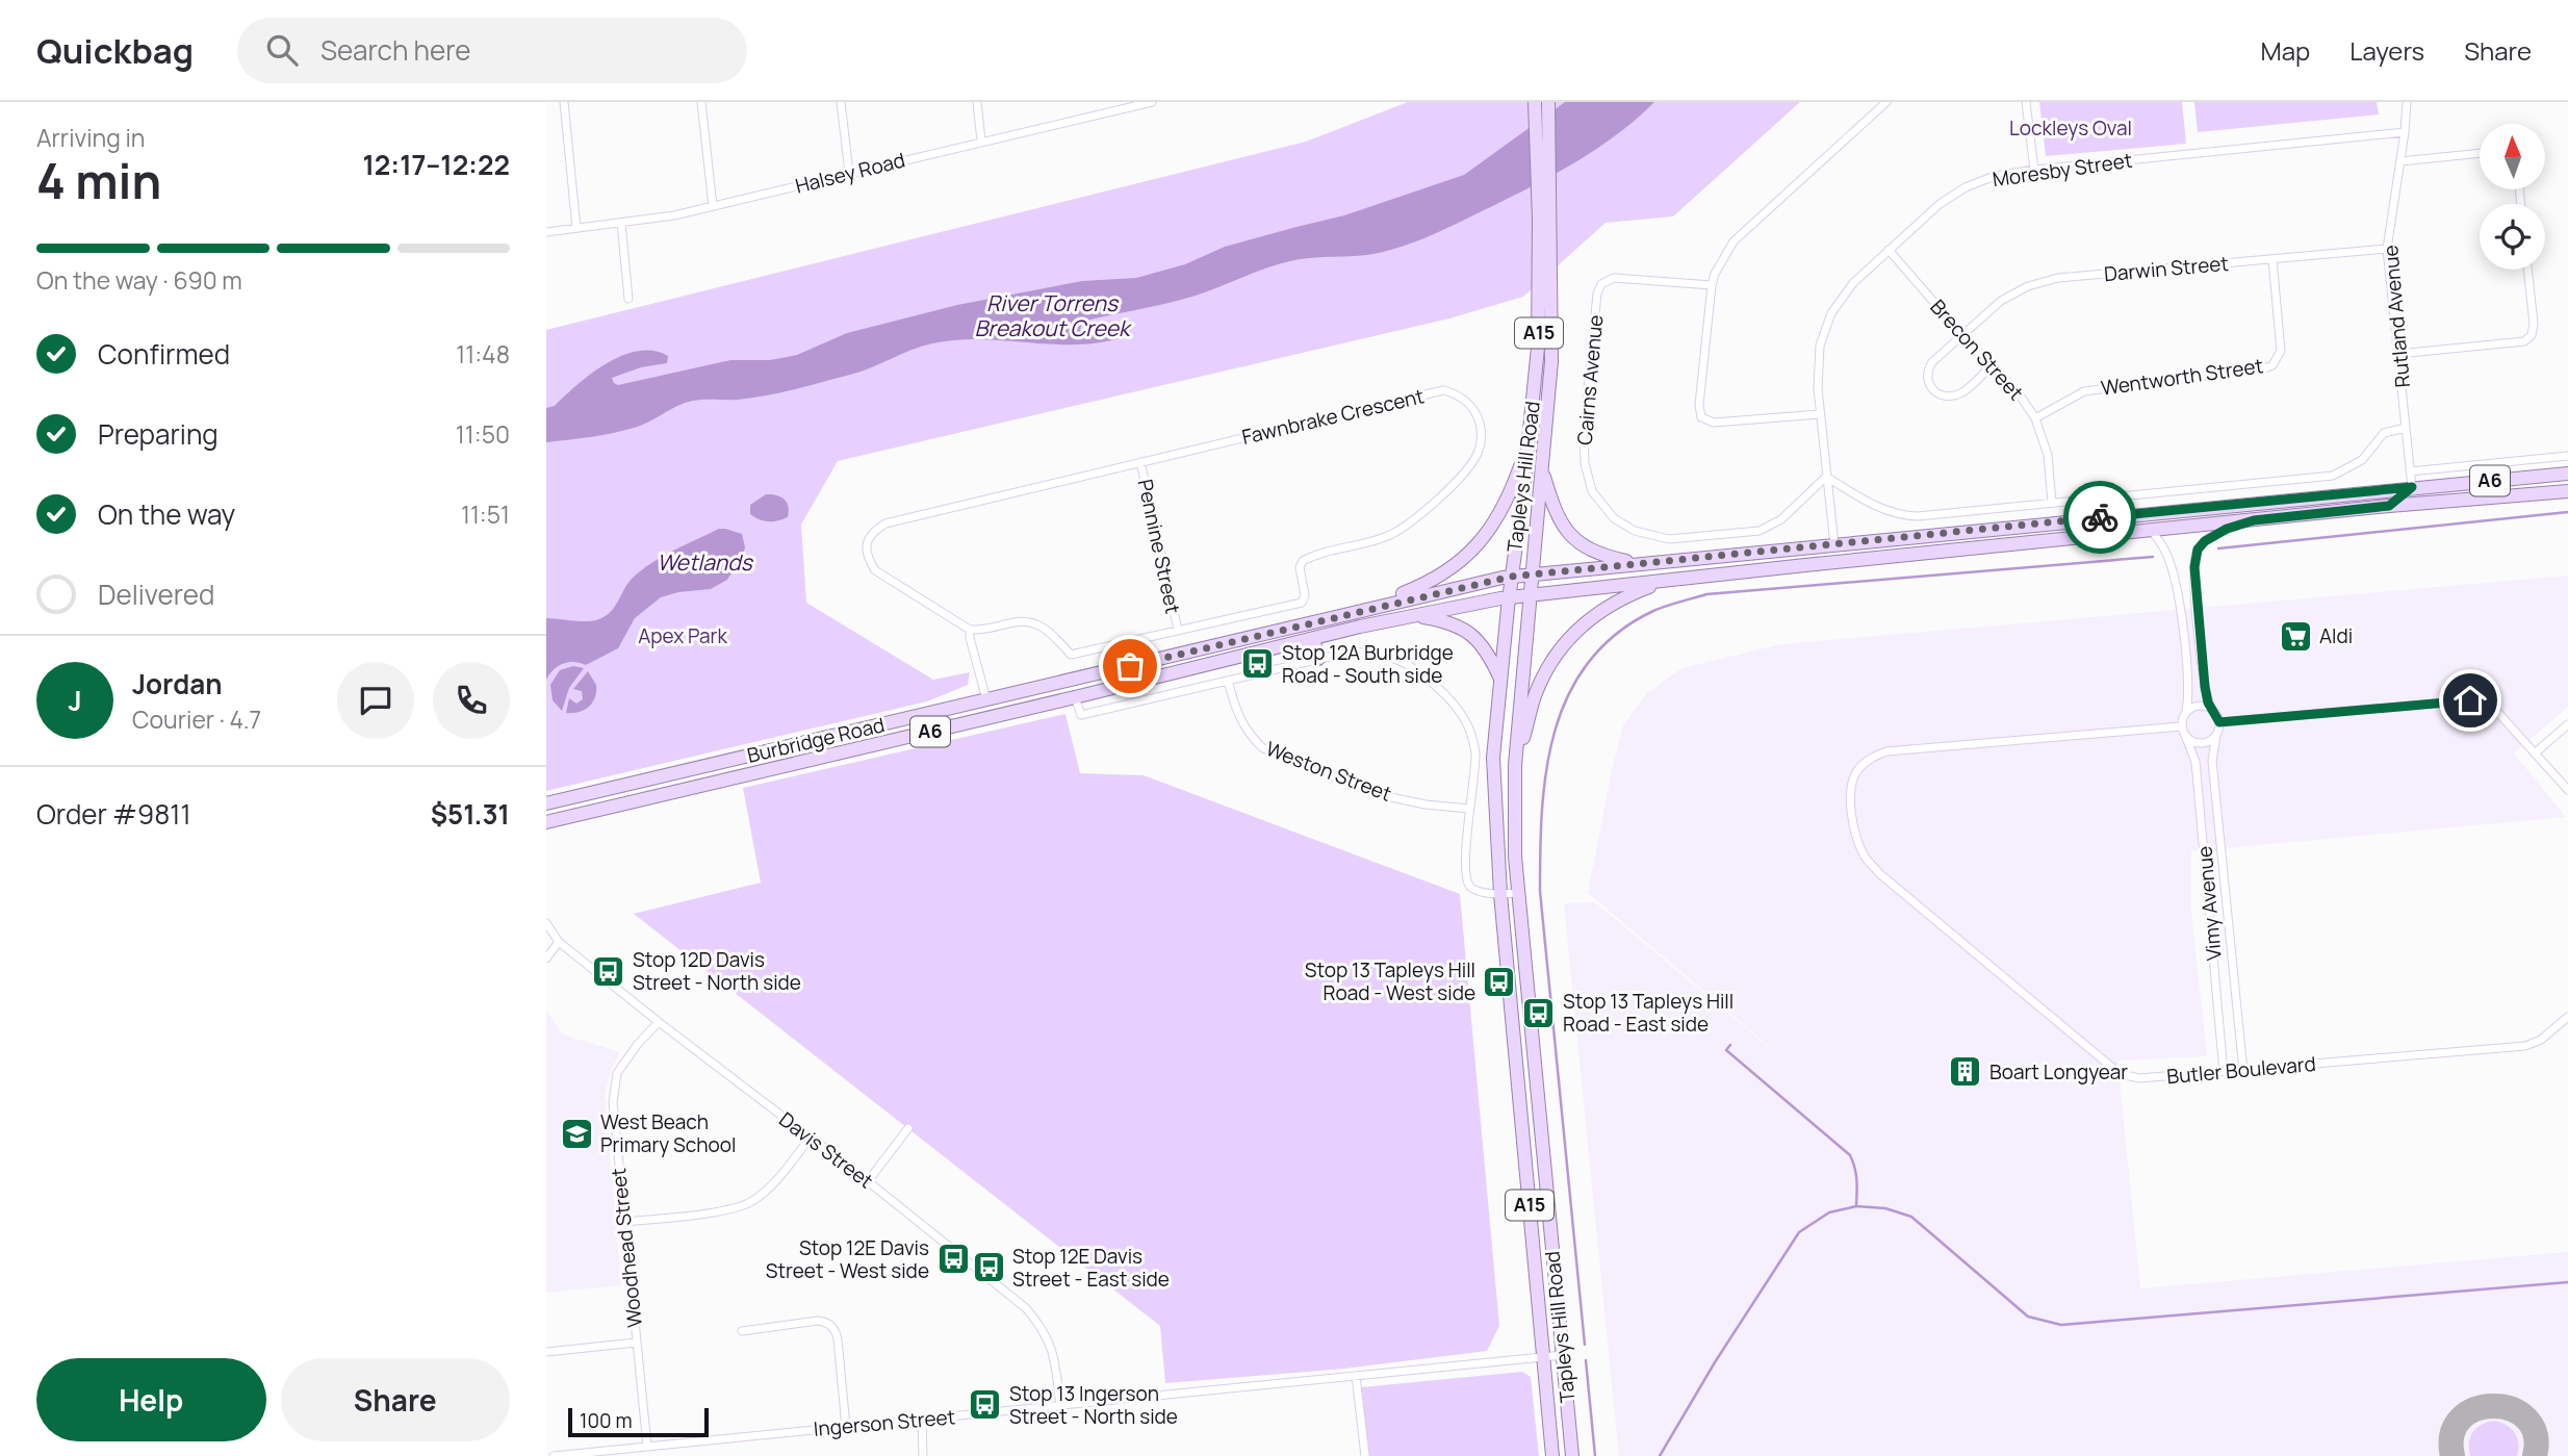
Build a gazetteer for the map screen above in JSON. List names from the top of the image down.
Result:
{
  "streets": {
    "main road": [
      "A15",
      "Tapleys Hill Road",
      "A6",
      "Burbridge Road"
    ],
    "street": [
      "Moresby Street",
      "Halsey Road",
      "Darwin Street",
      "Rutland Avenue",
      "Brecon Street",
      "Wentworth Street",
      "Cairns Avenue",
      "Fawnbrake Crescent",
      "Pennine Street",
      "Weston Street",
      "Vimy Avenue",
      "Butler Boulevard",
      "Davis Street",
      "Woodhead Street",
      "Ingerson Street"
    ]
  },
  "crossings": [
    ["Moresby Street", "Rutland Avenue"],
    ["Moresby Street", "Brecon Street"],
    ["Moresby Street", "Cairns Avenue"],
    ["Moresby Street", "A6"],
    ["Darwin Street", "Rutland Avenue"],
    ["Darwin Street", "Brecon Street"],
    ["Darwin Street", "Wentworth Street"],
    ["Rutland Avenue", "A6"],
    ["Brecon Street", "Wentworth Street"],
    ["Fawnbrake Crescent", "Pennine Street"],
    ["Tapleys Hill Road", "A6"],
    ["Tapleys Hill Road", "Burbridge Road"],
    ["Tapleys Hill Road", "Ingerson Street"],
    ["A6", "Burbridge Road"],
    ["Vimy Avenue", "Butler Boulevard"],
    ["Davis Street", "Woodhead Street"],
    ["Davis Street", "Ingerson Street"],
    ["Woodhead Street", "Ingerson Street"]
  ],
  "water": ["River Torrens Breakout Creek", "Wetlands"],
  "parks": ["Lockleys Oval", "Apex Park"],
  "places": {
    "supermarket": ["Aldi"],
    "bus stop": [
      "Stop 12A Burbridge Road - South side",
      "Stop 12D Davis Street - North side",
      "Stop 13 Tapleys Hill Road - West side",
      "Stop 13 Tapleys Hill Road - East side",
      "Stop 12E Davis Street - West side",
      "Stop 12E Davis Street - East side",
      "Stop 13 Ingerson Street - North side"
    ],
    "building": ["Boart Longyear"],
    "school or university": ["West Beach Primary School"]
  },
  "scale_bar": "100 m",
  "north": "top",
  "page": {
    "header": "Quickbag",
    "search": "Search here",
    "nav": ["Map", "Layers", "Share"],
    "heading": ["4 min", "Arriving in", "12:17–12:22"],
    "panel": [
      "Jordan",
      "Courier · 4.7",
      "Order #9811",
      "$51.31"
    ],
    "bar": "On the way · 690 m",
    "list": [
      ["Confirmed", "11:48"],
      ["Preparing", "11:50"],
      ["On the way", "11:51"],
      "Delivered"
    ],
    "round": "J",
    "buttons": ["Help", "Share"],
    "scale": "100 m"
  }
}
